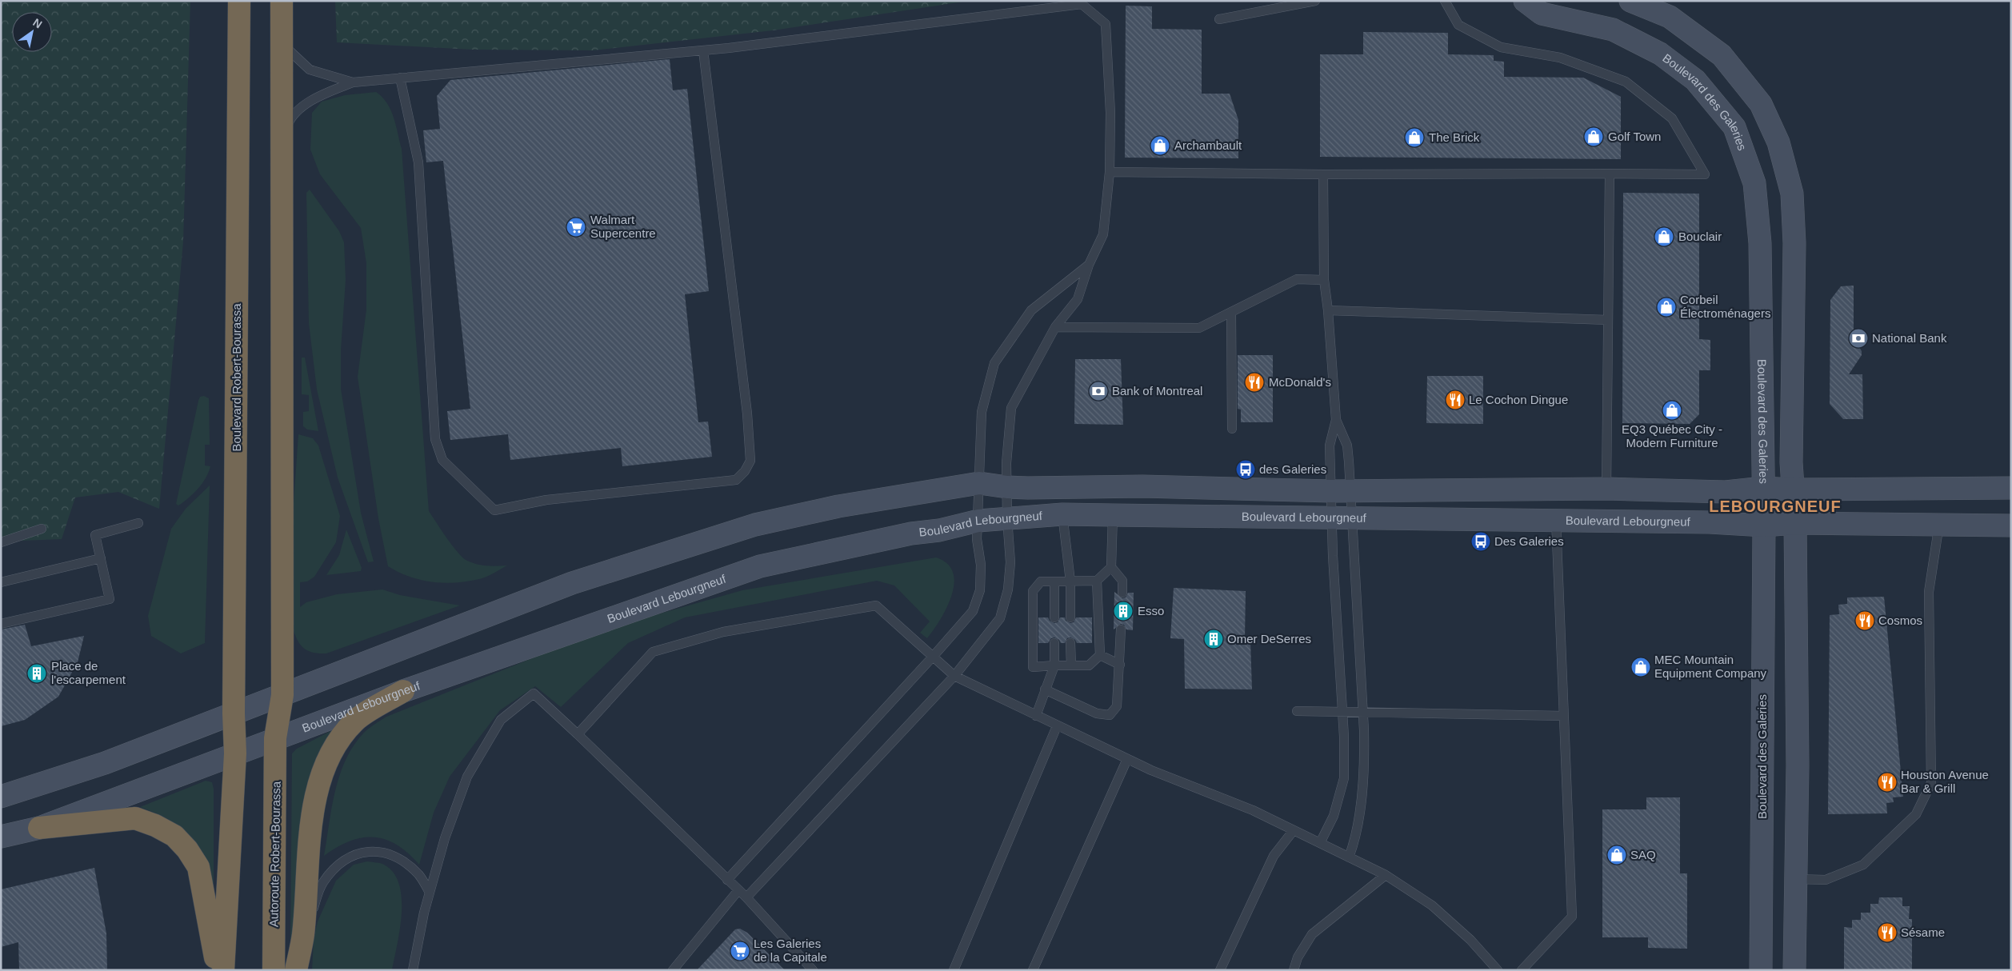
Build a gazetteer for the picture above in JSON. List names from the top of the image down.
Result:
{
  "streets": {
    "highway": ["Boulevard Robert-Bourassa", "Autoroute Robert-Bourassa"],
    "main road": ["Boulevard des Galeries", "Boulevard Lebourgneuf"]
  },
  "crossings": [
    ["Boulevard des Galeries", "Boulevard Lebourgneuf"],
    ["Boulevard Robert-Bourassa", "Boulevard Lebourgneuf"],
    ["Boulevard Lebourgneuf", "Autoroute Robert-Bourassa"]
  ],
  "districts": ["LEBOURGNEUF"],
  "places": {
    "shop": [
      "Golf Town",
      "The Brick",
      "Archambault",
      "Bouclair",
      "Corbeil Électroménagers",
      "EQ3 Québec City - Modern Furniture",
      "MEC Mountain Equipment Company",
      "SAQ"
    ],
    "supermarket": ["Walmart Supercentre", "Les Galeries de la Capitale"],
    "bank": ["National Bank", "Bank of Montreal"],
    "restaurant": [
      "McDonald's",
      "Le Cochon Dingue",
      "Cosmos",
      "Houston Avenue Bar & Grill",
      "Sésame"
    ],
    "bus stop": ["des Galeries", "Des Galeries"],
    "building": ["Esso", "Omer DeSerres", "Place de l'escarpement"]
  },
  "north": "top right"
}
